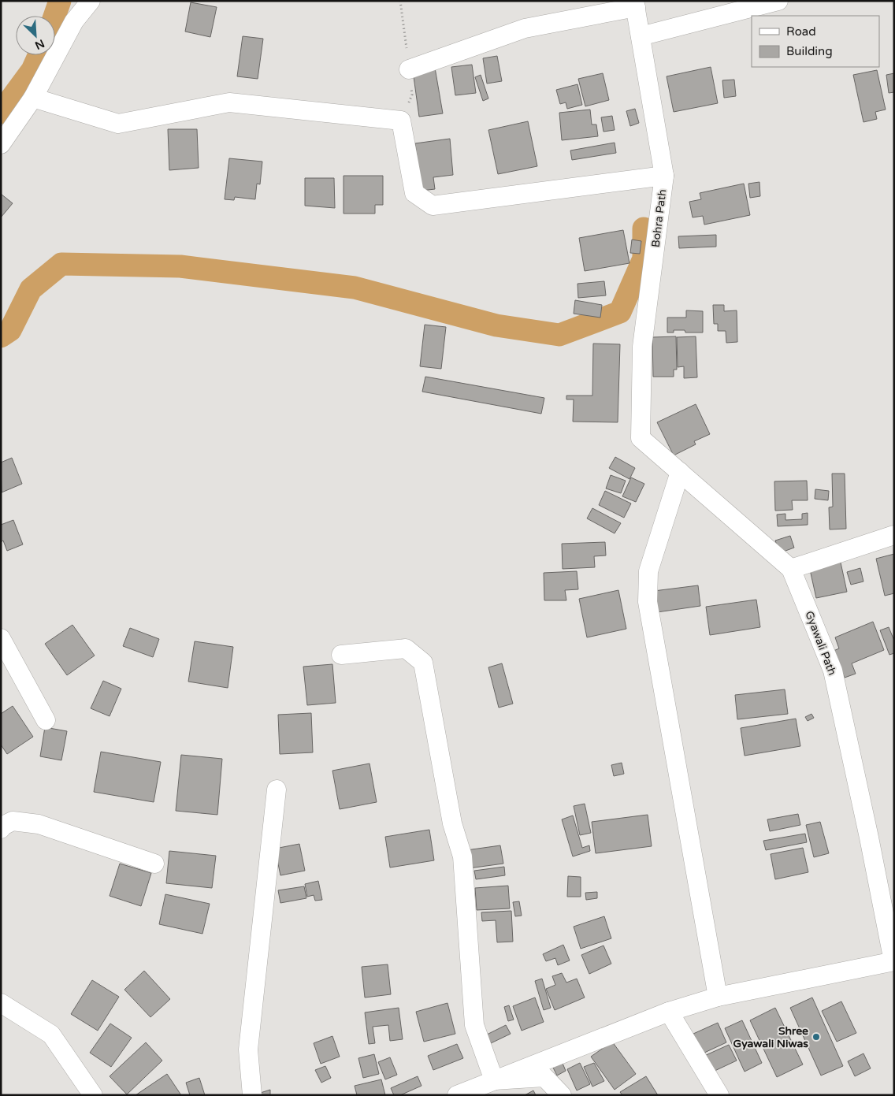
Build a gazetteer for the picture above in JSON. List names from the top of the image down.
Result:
{
  "streets": {
    "street": ["Bohra Path", "Gyawali Path"]
  },
  "crossings": [
    ["Bohra Path", "Gyawali Path"]
  ],
  "places": ["Shree Gyawali Niwas"],
  "legend": ["Road", "Building"],
  "north": "bottom right"
}
